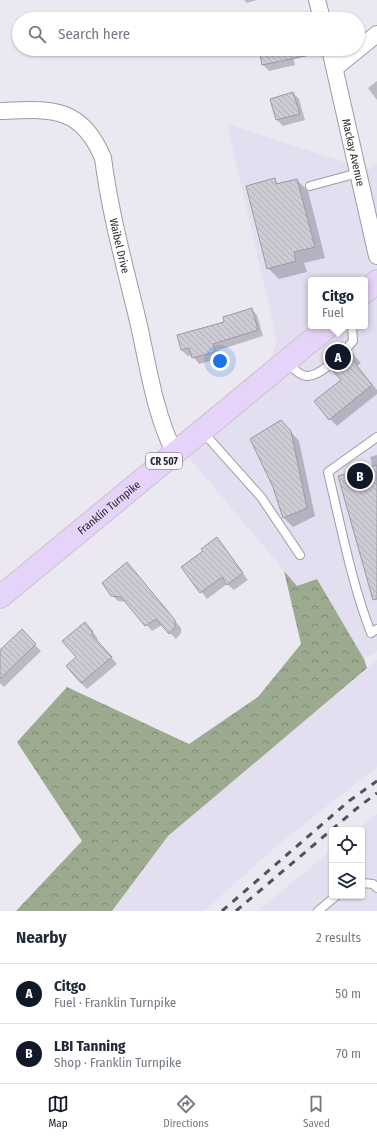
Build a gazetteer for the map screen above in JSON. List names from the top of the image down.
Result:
{
  "streets": {
    "main road": ["CR 507", "Franklin Turnpike"],
    "street": ["Mackay Avenue", "Waibel Drive"]
  },
  "crossings": [
    ["Waibel Drive", "Franklin Turnpike"]
  ],
  "page": {
    "search": "Search here",
    "popup": ["Citgo", "Fuel"],
    "pins": ["A", "B"],
    "heading": ["Nearby", "2 results"],
    "list": [
      {
        "mark": "A",
        "name": "Citgo",
        "note": "Fuel · Franklin Turnpike",
        "value": "50 m"
      },
      {
        "mark": "B",
        "name": "LBI Tanning",
        "note": "Shop · Franklin Turnpike",
        "value": "70 m"
      }
    ],
    "nav": ["Map", "Directions", "Saved"]
  }
}
